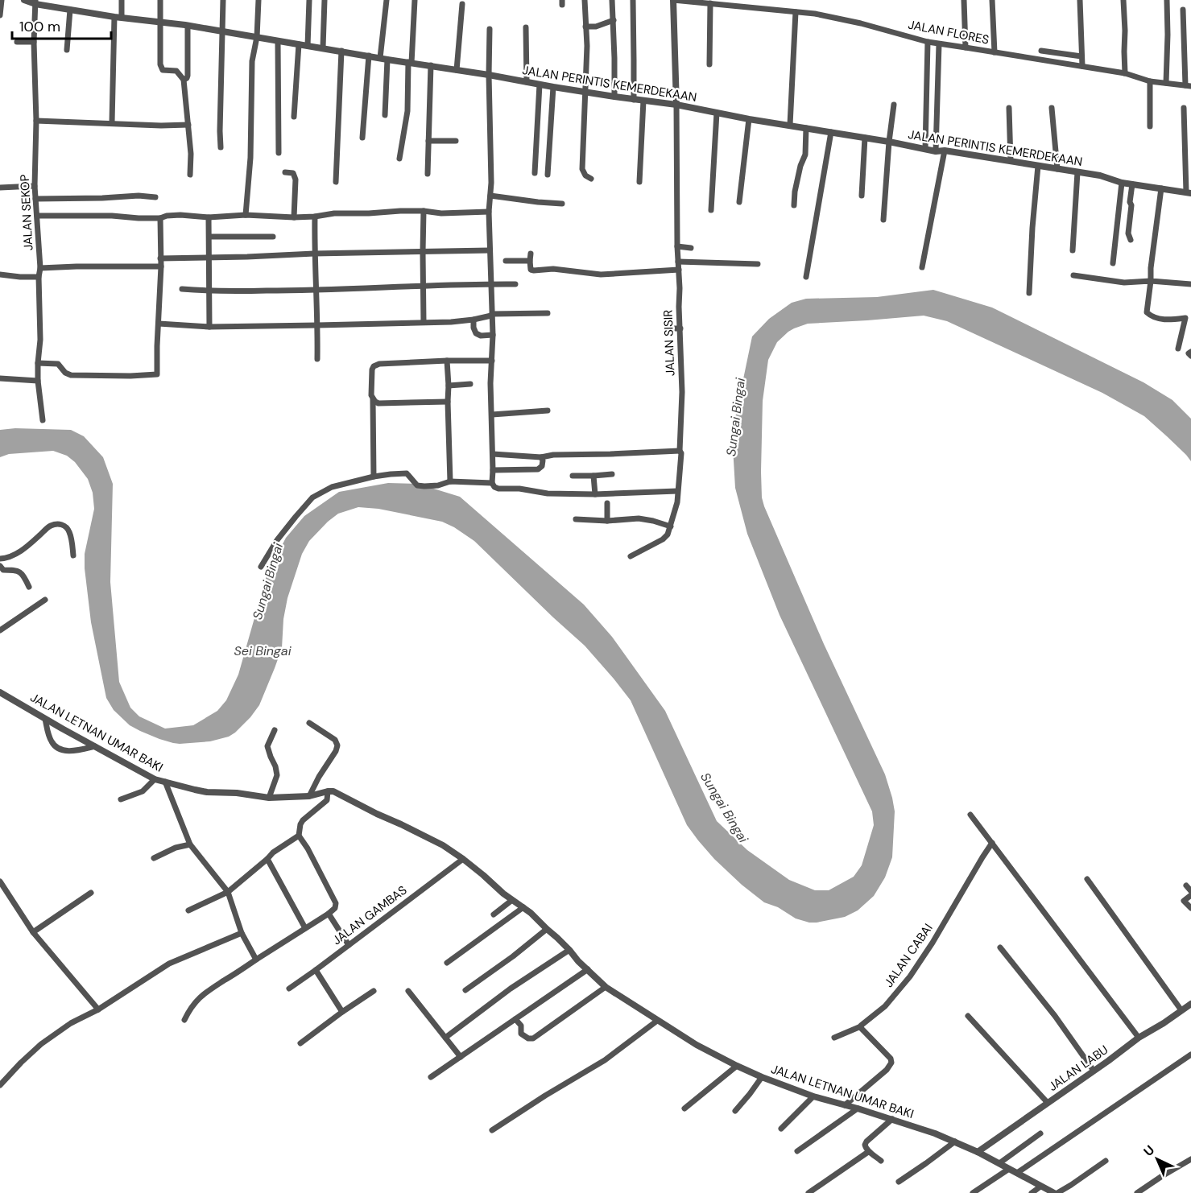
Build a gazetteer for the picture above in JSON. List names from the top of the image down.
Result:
{
  "streets": {
    "street": [
      "JALAN FLORES",
      "JALAN PERINTIS KEMERDEKAAN",
      "JALAN SEKOP",
      "JALAN SISIR",
      "JALAN LETNAN UMAR BAKI",
      "JALAN GAMBAS",
      "JALAN CABAI",
      "JALAN LABU"
    ]
  },
  "crossings": [
    ["JALAN PERINTIS KEMERDEKAAN", "JALAN SEKOP"],
    ["JALAN PERINTIS KEMERDEKAAN", "JALAN SISIR"],
    ["JALAN LETNAN UMAR BAKI", "JALAN GAMBAS"],
    ["JALAN LETNAN UMAR BAKI", "JALAN LABU"]
  ],
  "water": ["Sungai Bingai", "Sei Bingai"],
  "scale_bar": "100 m",
  "north": "top left"
}
